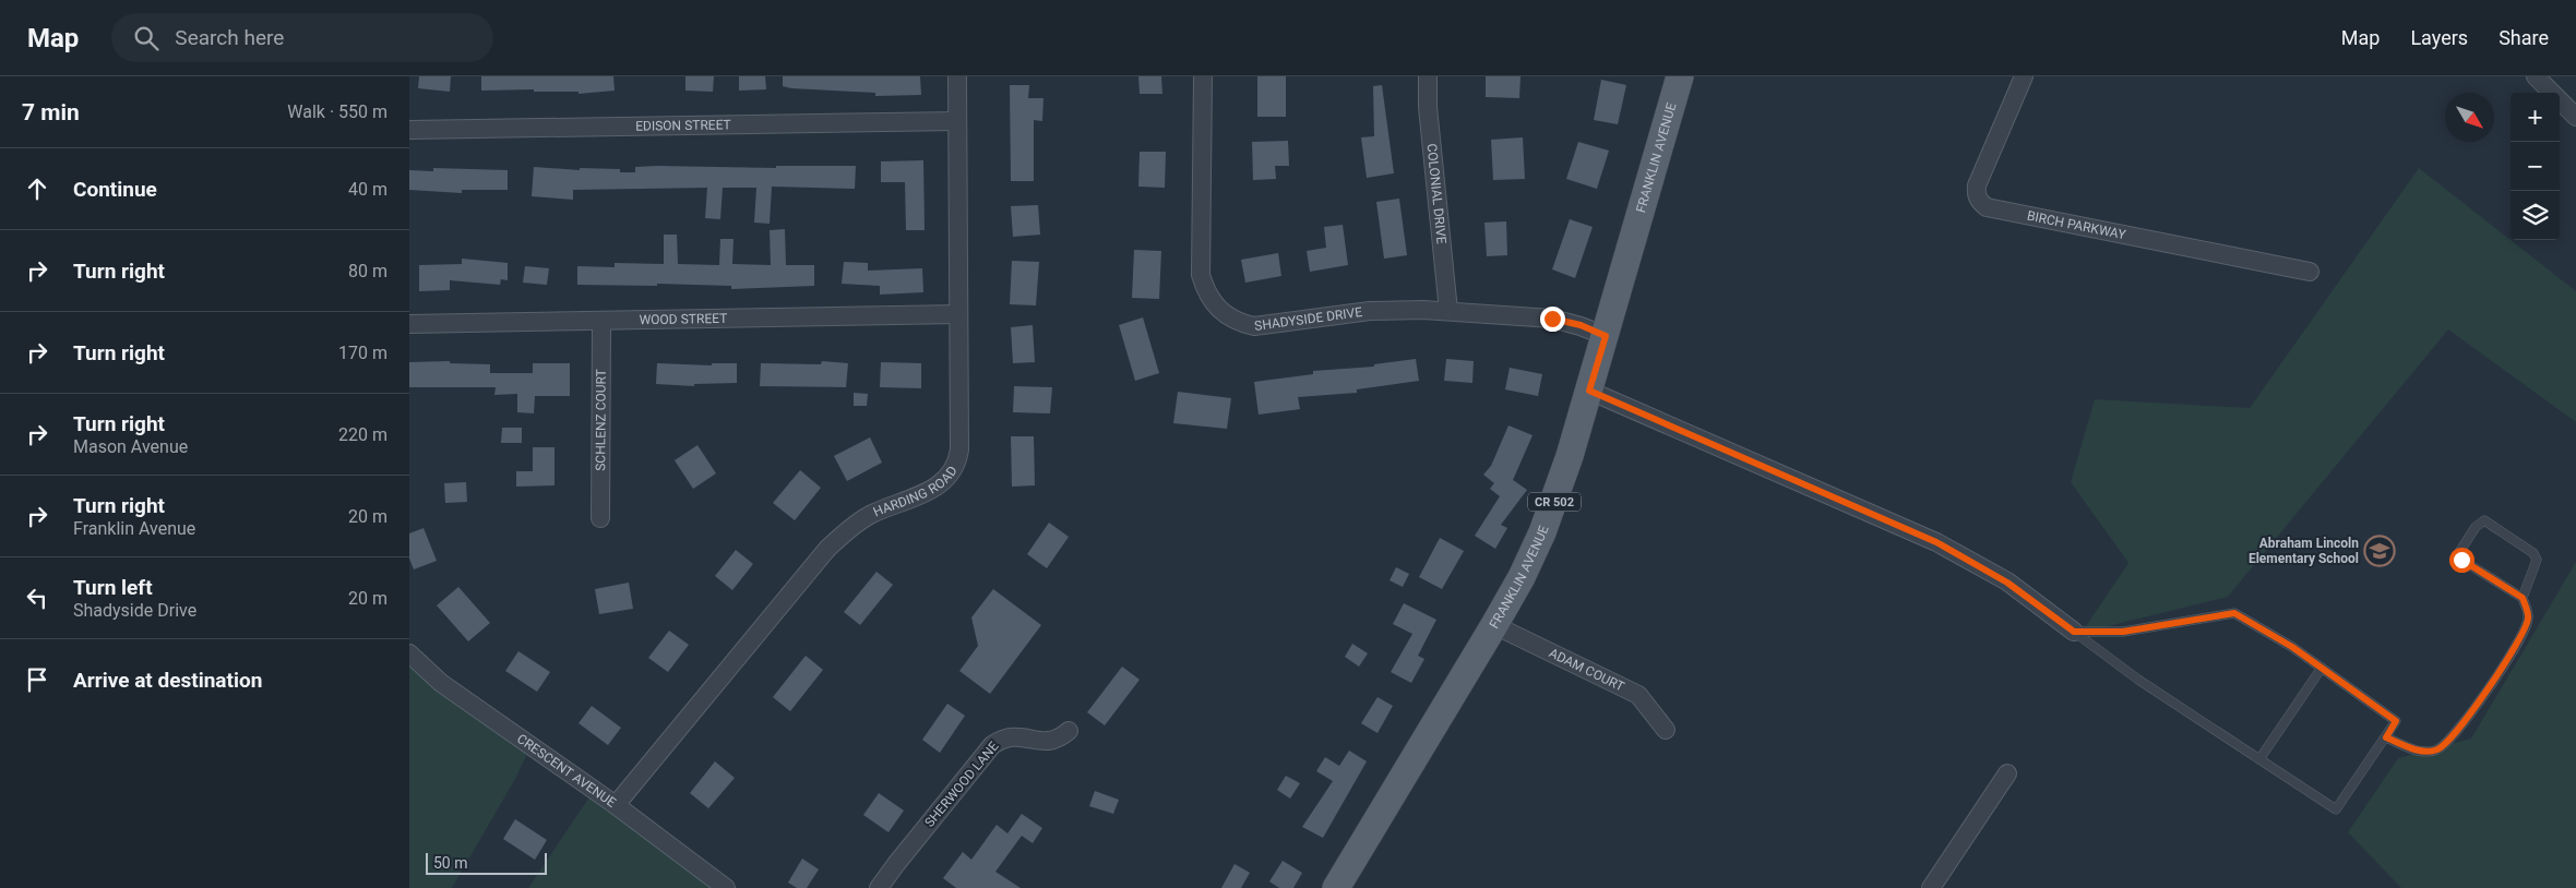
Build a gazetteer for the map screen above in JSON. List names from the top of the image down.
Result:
{
  "streets": {
    "main road": ["FRANKLIN AVENUE", "CR 502"],
    "street": [
      "EDISON STREET",
      "COLONIAL DRIVE",
      "BIRCH PARKWAY",
      "SHADYSIDE DRIVE",
      "WOOD STREET",
      "SCHLENZ COURT",
      "HARDING ROAD",
      "ADAM COURT",
      "CRESCENT AVENUE",
      "SHERWOOD LANE"
    ]
  },
  "crossings": [
    ["EDISON STREET", "HARDING ROAD"],
    ["FRANKLIN AVENUE", "SHADYSIDE DRIVE"],
    ["FRANKLIN AVENUE", "ADAM COURT"],
    ["COLONIAL DRIVE", "SHADYSIDE DRIVE"],
    ["WOOD STREET", "SCHLENZ COURT"],
    ["WOOD STREET", "HARDING ROAD"],
    ["HARDING ROAD", "CRESCENT AVENUE"]
  ],
  "places": {
    "school or university": ["Abraham Lincoln Elementary School"]
  },
  "scale_bar": "50 m",
  "north": "bottom right",
  "page": {
    "header": "Map",
    "search": "Search here",
    "nav": ["Map", "Layers", "Share"],
    "heading": ["7 min", "Walk · 550 m"],
    "map_buttons": ["+", "−"],
    "list": [
      ["Continue", "40 m"],
      ["Turn right", "80 m"],
      ["Turn right", "170 m"],
      ["Turn right", "Mason Avenue", "220 m"],
      ["Turn right", "Franklin Avenue", "20 m"],
      ["Turn left", "Shadyside Drive", "20 m"],
      "Arrive at destination"
    ],
    "scale": "50 m"
  }
}
